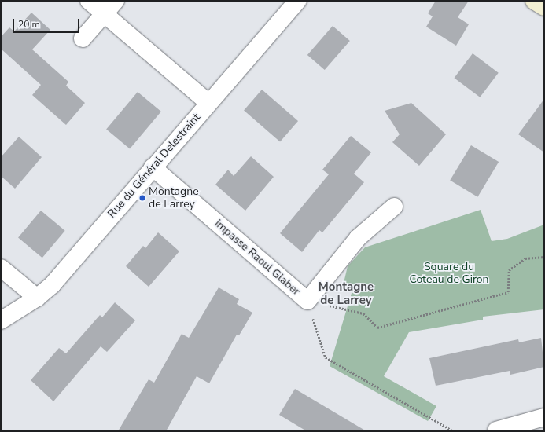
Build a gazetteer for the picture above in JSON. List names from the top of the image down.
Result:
{
  "streets": {
    "street": ["Rue du Général Delestraint", "Impasse Raoul Glaber"]
  },
  "crossings": [
    ["Rue du Général Delestraint", "Impasse Raoul Glaber"]
  ],
  "districts": ["Montagne de Larrey"],
  "parks": ["Square du Coteau de Giron"],
  "places": ["Montagne de Larrey"],
  "scale_bar": "20 m"
}
